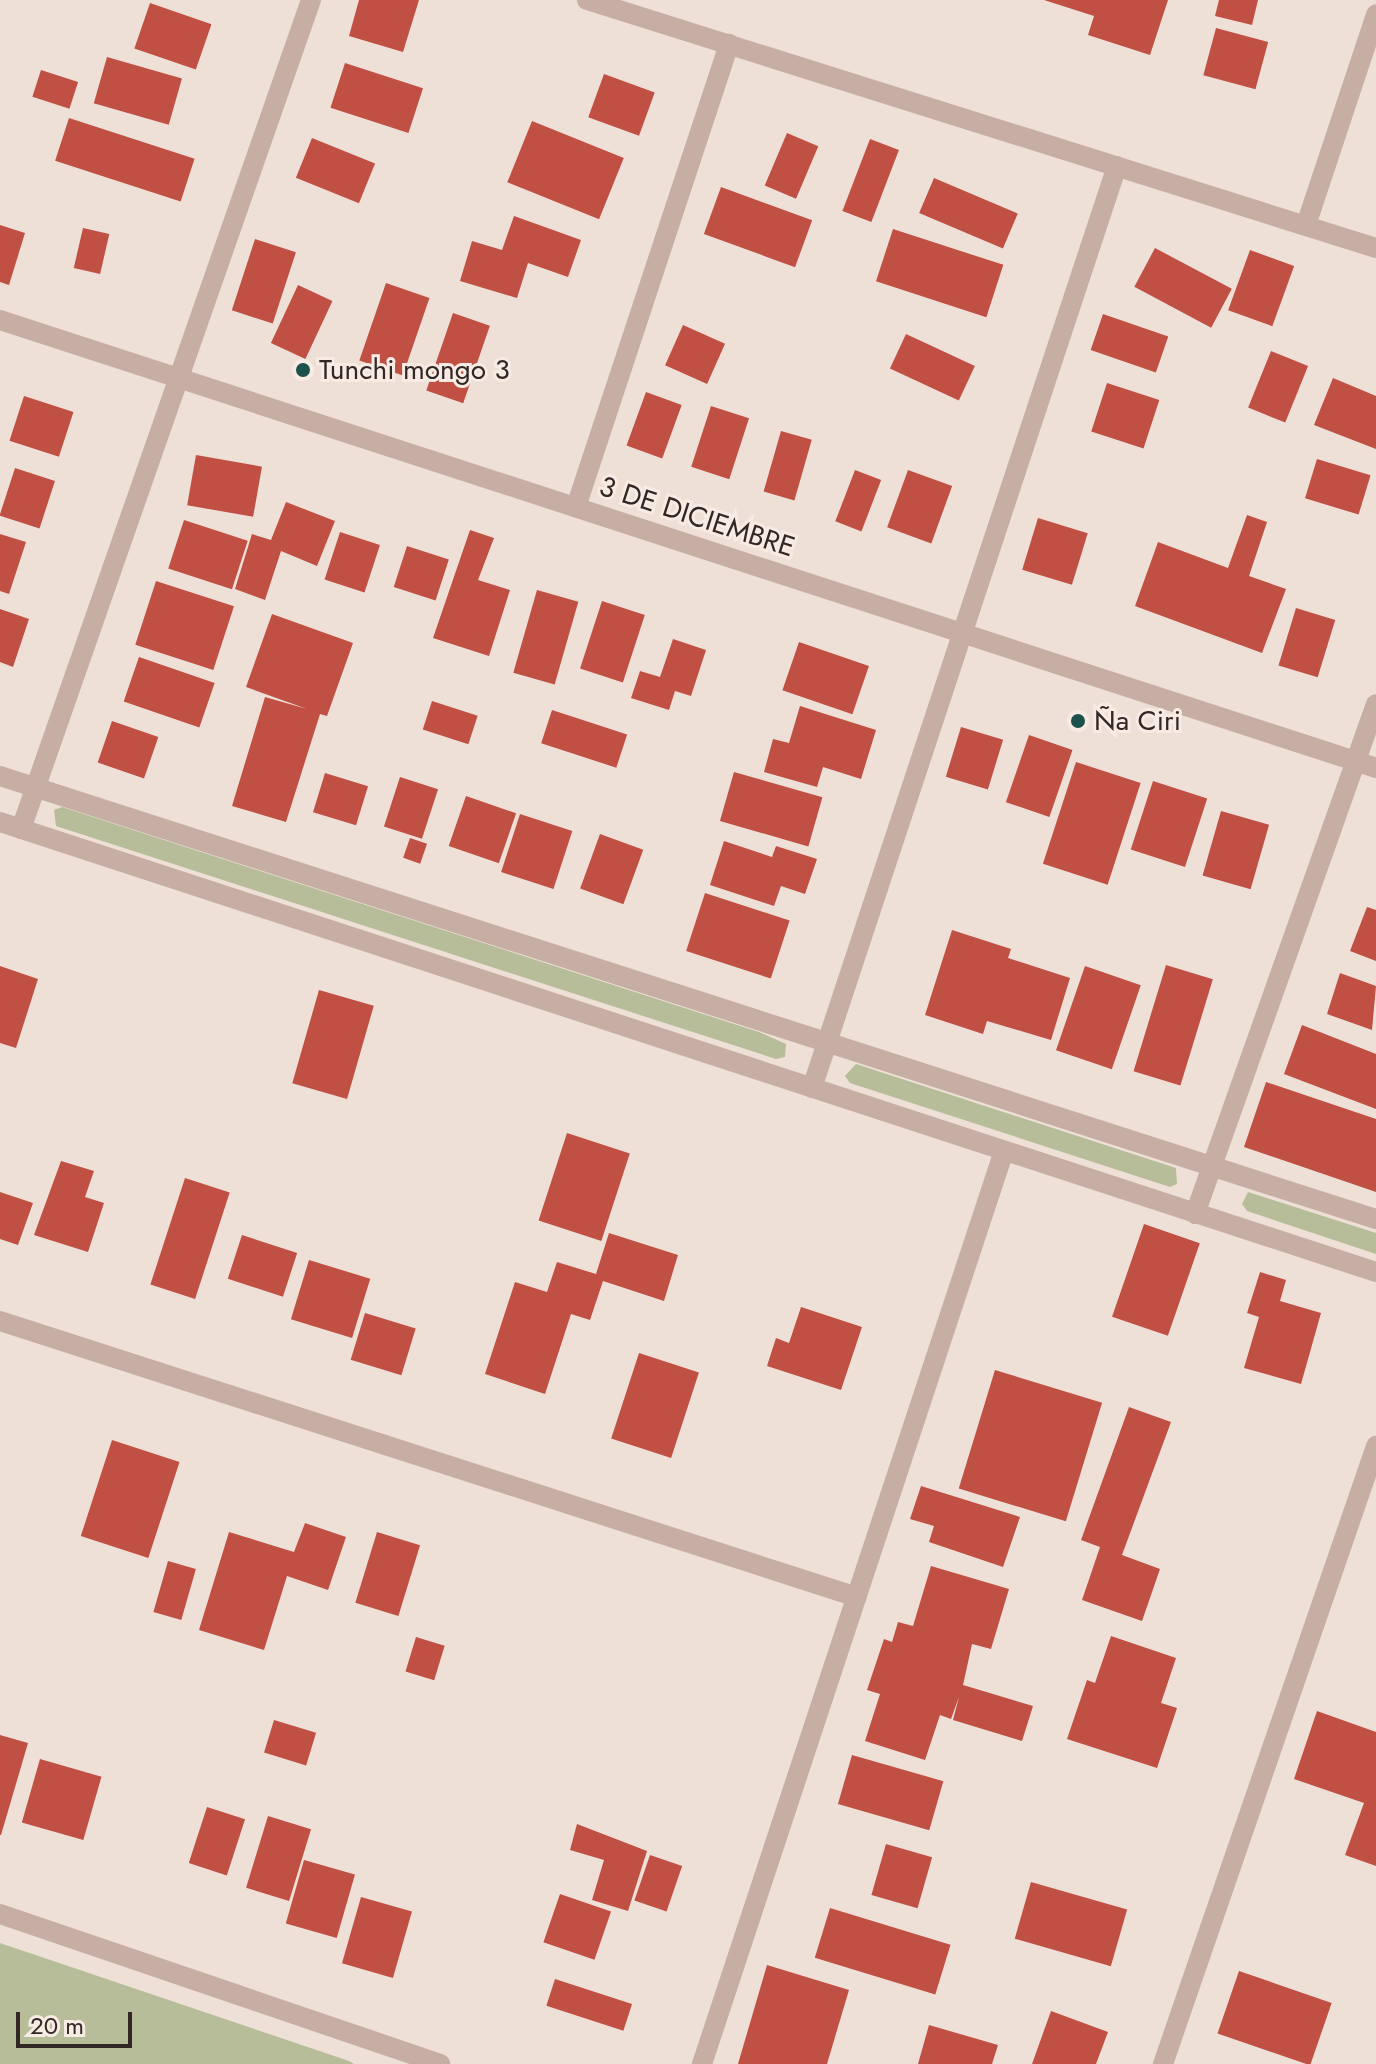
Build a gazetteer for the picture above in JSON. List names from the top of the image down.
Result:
{
  "streets": {
    "street": ["3 DE DICIEMBRE"]
  },
  "places": ["Tunchi mongo 3", "Ña Ciri"],
  "scale_bar": "20 m"
}
